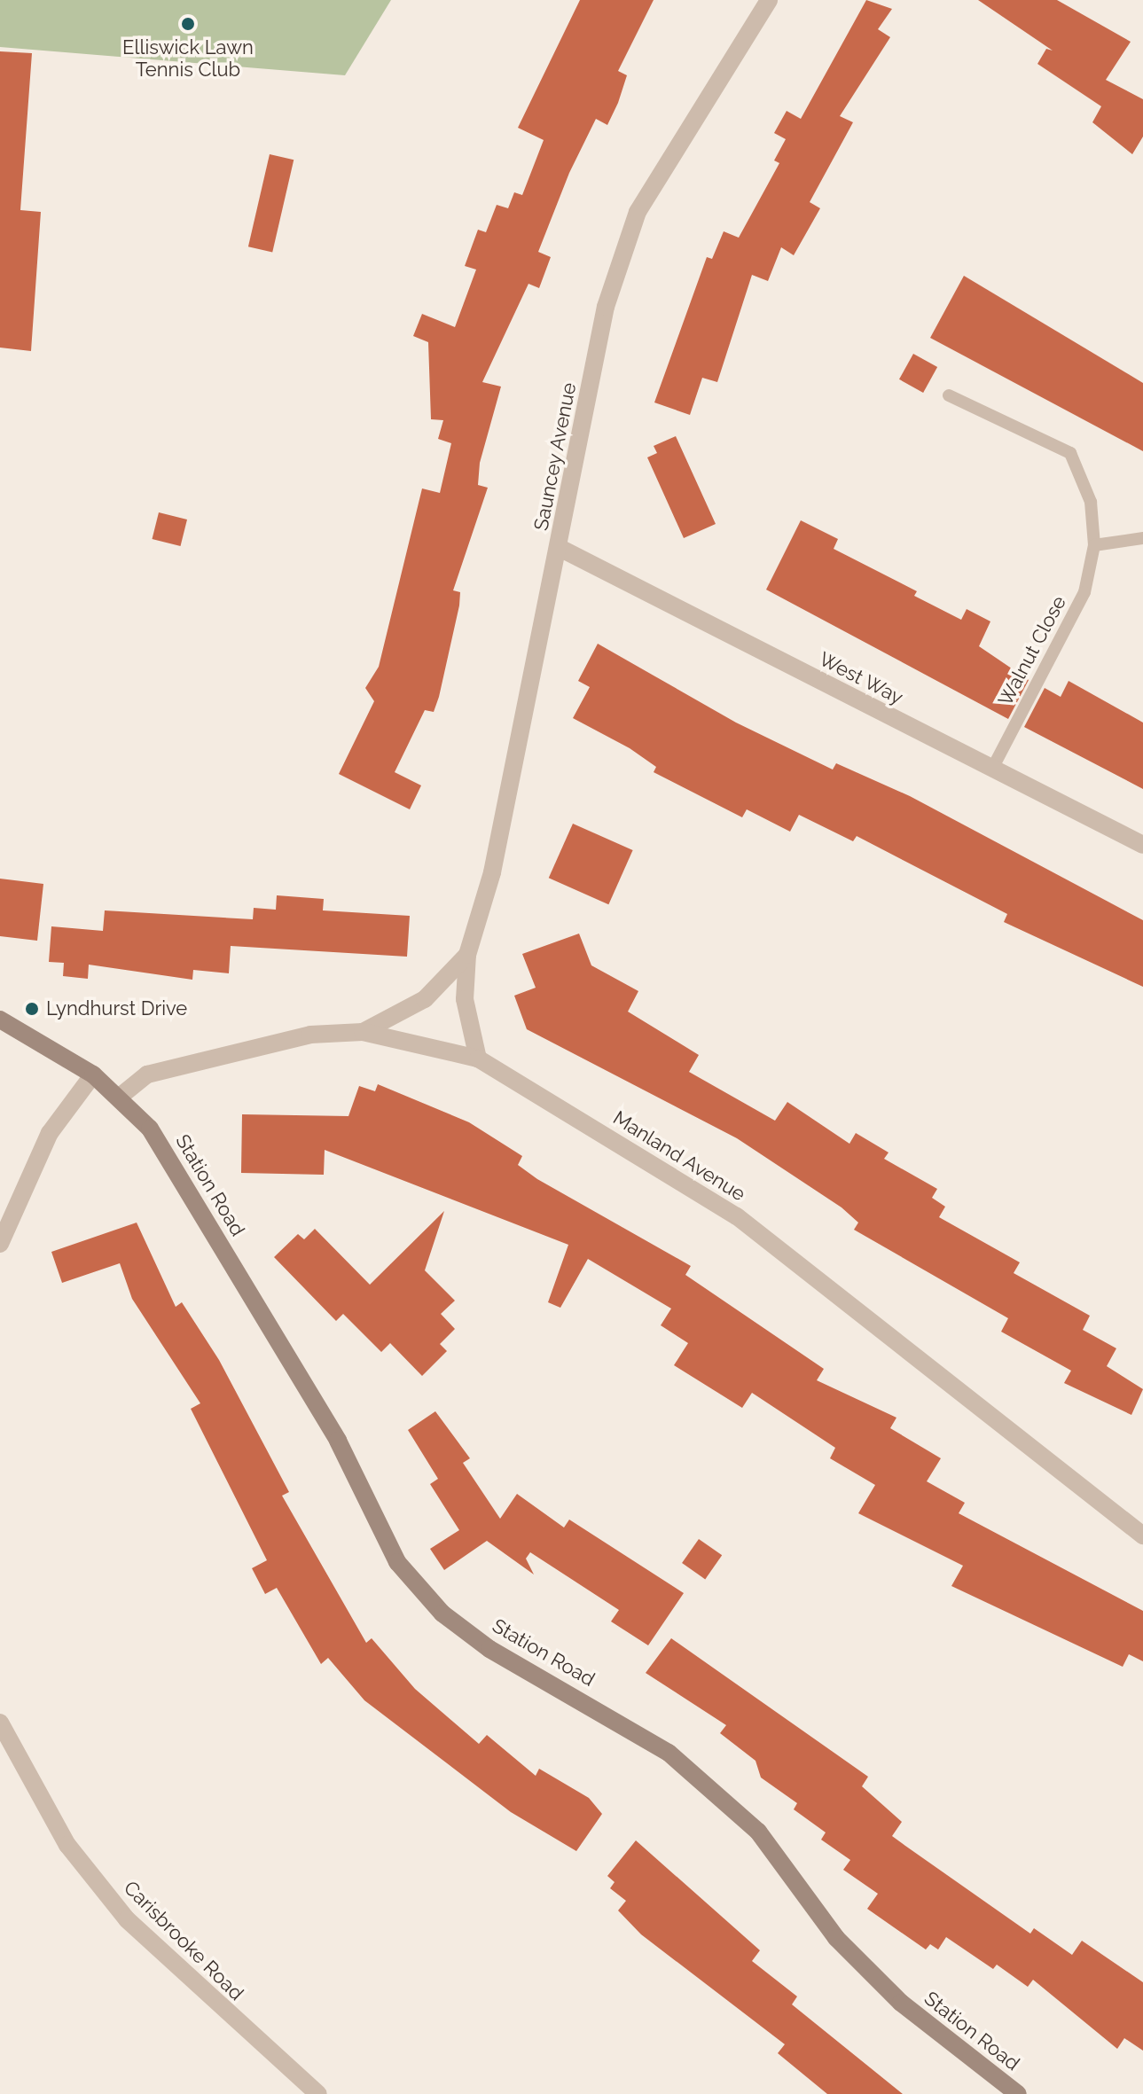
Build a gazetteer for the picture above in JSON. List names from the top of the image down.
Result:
{
  "streets": {
    "main road": ["Station Road"],
    "street": [
      "Sauncey Avenue",
      "West Way",
      "Manland Avenue",
      "Carisbrooke Road"
    ],
    "lane": ["Walnut Close"]
  },
  "crossings": [
    ["Sauncey Avenue", "West Way"],
    ["Sauncey Avenue", "Manland Avenue"],
    ["Walnut Close", "West Way"],
    ["Manland Avenue", "Station Road"]
  ],
  "places": ["Elliswick Lawn Tennis Club", "Lyndhurst Drive"]
}
